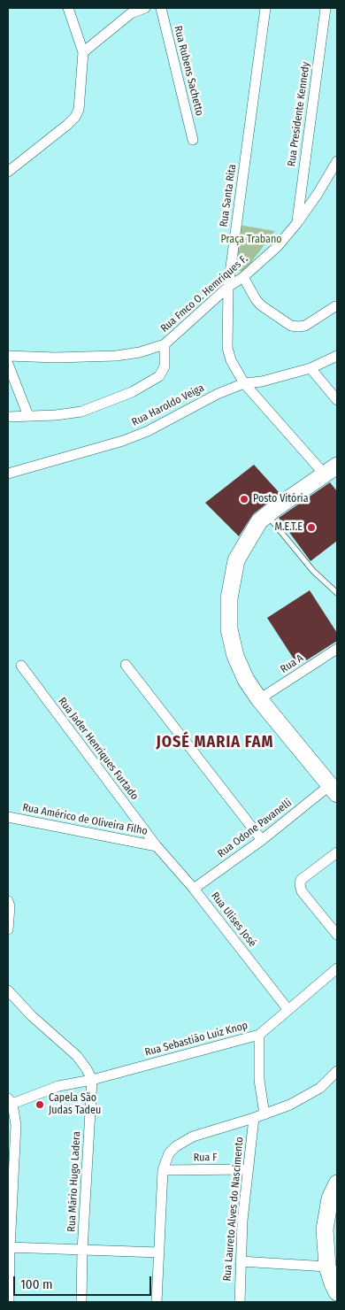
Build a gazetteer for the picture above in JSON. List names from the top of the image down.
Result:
{
  "streets": {
    "street": [
      "Rua Rubens Sachetto",
      "Rua Presidente Kennedy",
      "Rua Santa Rita",
      "Rua Fmco O. Hemriques F.",
      "Rua Haroldo Veiga",
      "Rua A",
      "Rua Jader Henriques Furtado",
      "Rua Américo de Oliveira Filho",
      "Rua Odone Pavanelli",
      "Rua Ulises José",
      "Rua Sebastião Luiz Knop",
      "Rua F",
      "Rua Mário Hugo Ladera",
      "Rua Laureto Alves do Nascimento"
    ]
  },
  "crossings": [
    ["Rua Presidente Kennedy", "Rua Fmco O. Hemriques F."],
    ["Rua Santa Rita", "Rua Fmco O. Hemriques F."],
    ["Rua Santa Rita", "Rua Haroldo Veiga"],
    ["Rua Jader Henriques Furtado", "Rua Américo de Oliveira Filho"],
    ["Rua Jader Henriques Furtado", "Rua Ulises José"],
    ["Rua Américo de Oliveira Filho", "Rua Ulises José"],
    ["Rua Odone Pavanelli", "Rua Ulises José"],
    ["Rua Ulises José", "Rua Sebastião Luiz Knop"],
    ["Rua Sebastião Luiz Knop", "Rua Mário Hugo Ladera"],
    ["Rua F", "Rua Laureto Alves do Nascimento"]
  ],
  "districts": ["JOSÉ MARIA FAM"],
  "parks": ["Praça Trabano"],
  "places": ["Posto Vitória", "M.E.T.E", "Capela São Judas Tadeu"],
  "scale_bar": "100 m"
}
